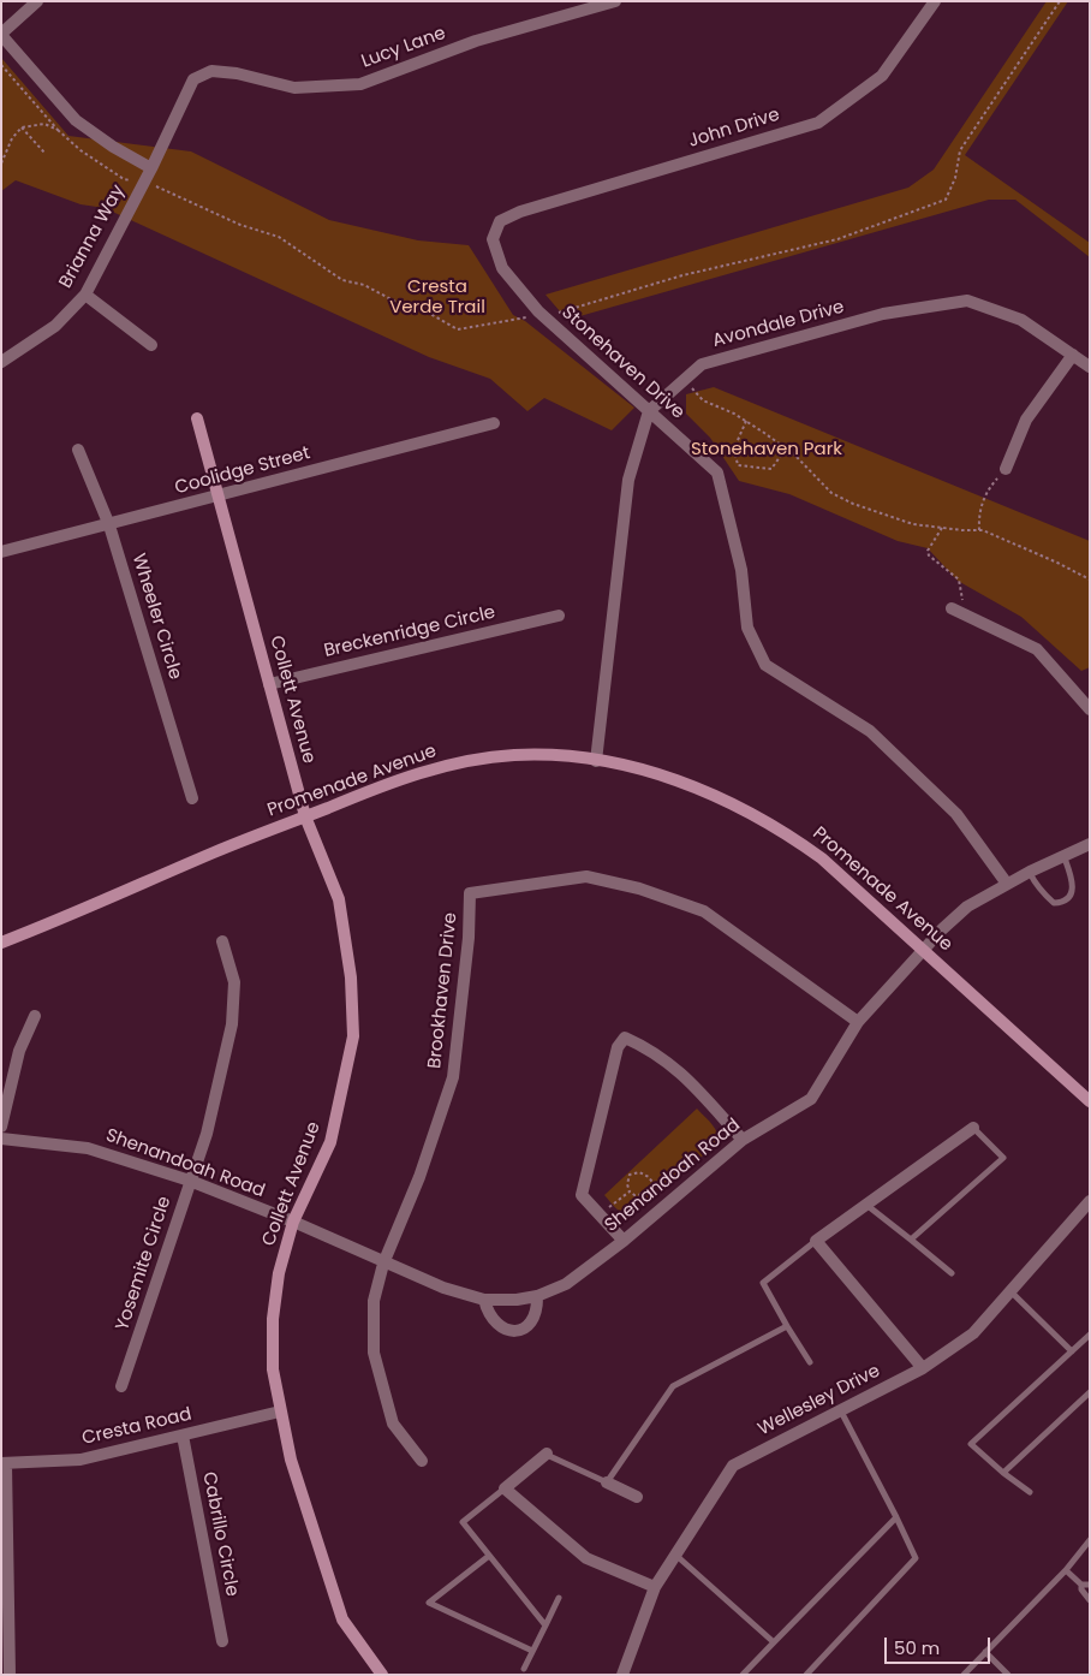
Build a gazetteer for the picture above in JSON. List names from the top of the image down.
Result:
{
  "streets": {
    "street": [
      "Lucy Lane",
      "John Drive",
      "Brianna Way",
      "Avondale Drive",
      "Stonehaven Drive",
      "Coolidge Street",
      "Wheeler Circle",
      "Breckenridge Circle",
      "Collett Avenue",
      "Promenade Avenue",
      "Brookhaven Drive",
      "Shenandoah Road",
      "Yosemite Circle",
      "Wellesley Drive",
      "Cresta Road",
      "Cabrillo Circle"
    ]
  },
  "crossings": [
    ["Lucy Lane", "Brianna Way"],
    ["John Drive", "Stonehaven Drive"],
    ["Avondale Drive", "Stonehaven Drive"],
    ["Stonehaven Drive", "Shenandoah Road"],
    ["Coolidge Street", "Wheeler Circle"],
    ["Coolidge Street", "Collett Avenue"],
    ["Breckenridge Circle", "Collett Avenue"],
    ["Collett Avenue", "Promenade Avenue"],
    ["Collett Avenue", "Shenandoah Road"],
    ["Collett Avenue", "Cresta Road"],
    ["Promenade Avenue", "Shenandoah Road"],
    ["Brookhaven Drive", "Shenandoah Road"],
    ["Shenandoah Road", "Yosemite Circle"],
    ["Cresta Road", "Cabrillo Circle"]
  ],
  "parks": ["Cresta Verde Trail", "Stonehaven Park"],
  "scale_bar": "50 m"
}
